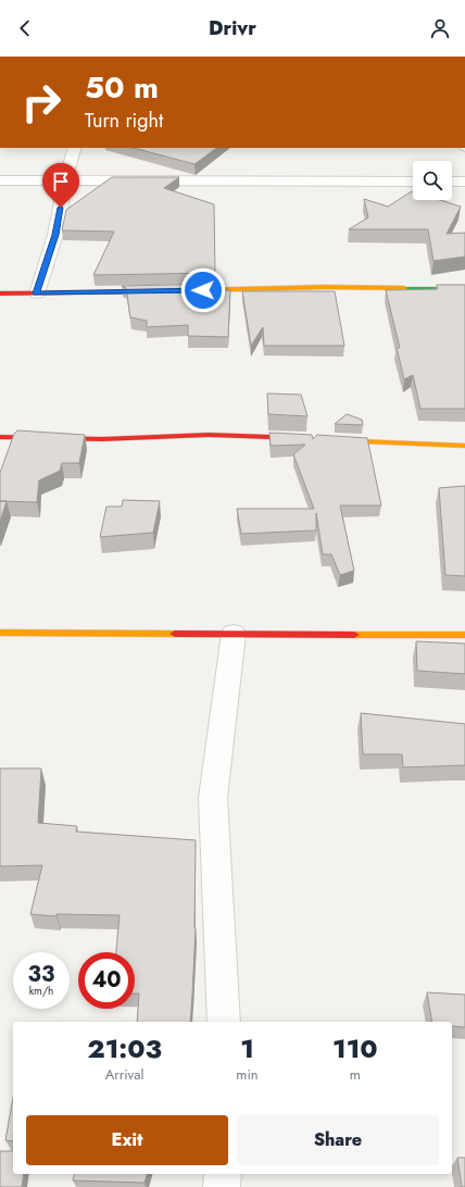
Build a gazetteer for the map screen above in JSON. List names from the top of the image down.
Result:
{
  "page": {
    "header": "Drivr",
    "turn": ["50 m", "Turn right"],
    "speed": "33 km/h",
    "limit": "40",
    "eta": [
      "21:03",
      "Arrival",
      "1",
      "min",
      "110",
      "m"
    ],
    "buttons": ["Exit", "Share"]
  }
}
